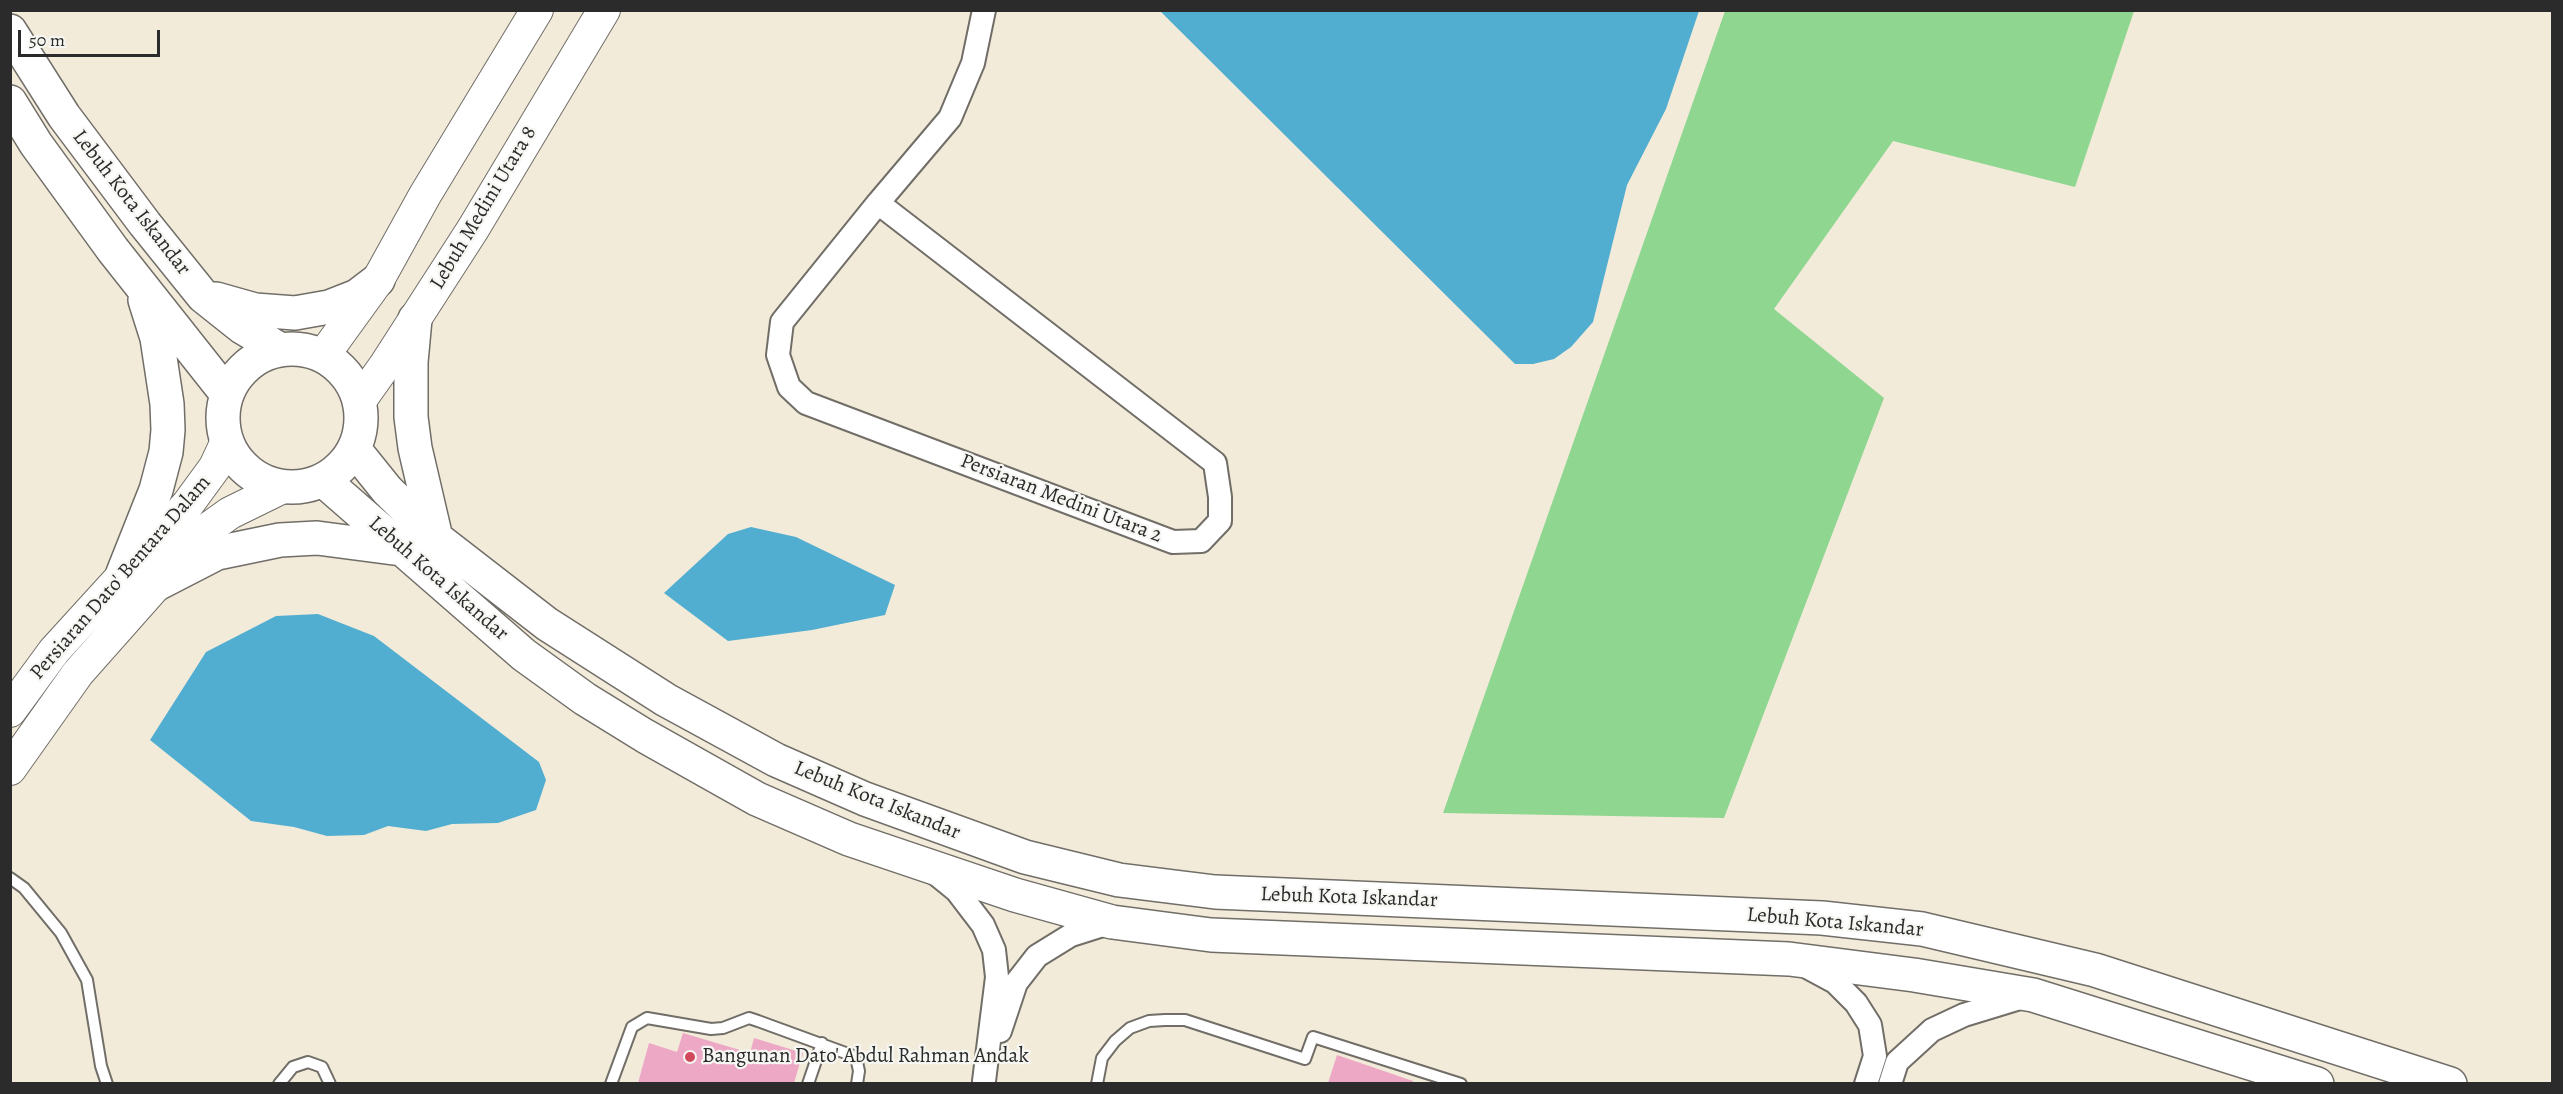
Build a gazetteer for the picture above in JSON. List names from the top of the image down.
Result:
{
  "streets": {
    "highway": ["Lebuh Kota Iskandar"],
    "street": ["Lebuh Medini Utara 8", "Persiaran Medini Utara 2", "Persiaran Dato' Bentara Dalam"]
  },
  "crossings": [
    ["Lebuh Kota Iskandar", "Lebuh Medini Utara 8"],
    ["Lebuh Kota Iskandar", "Persiaran Dato' Bentara Dalam"],
    ["Lebuh Medini Utara 8", "Persiaran Dato' Bentara Dalam"]
  ],
  "places": ["Bangunan Dato' Abdul Rahman Andak"],
  "scale_bar": "50 m"
}
